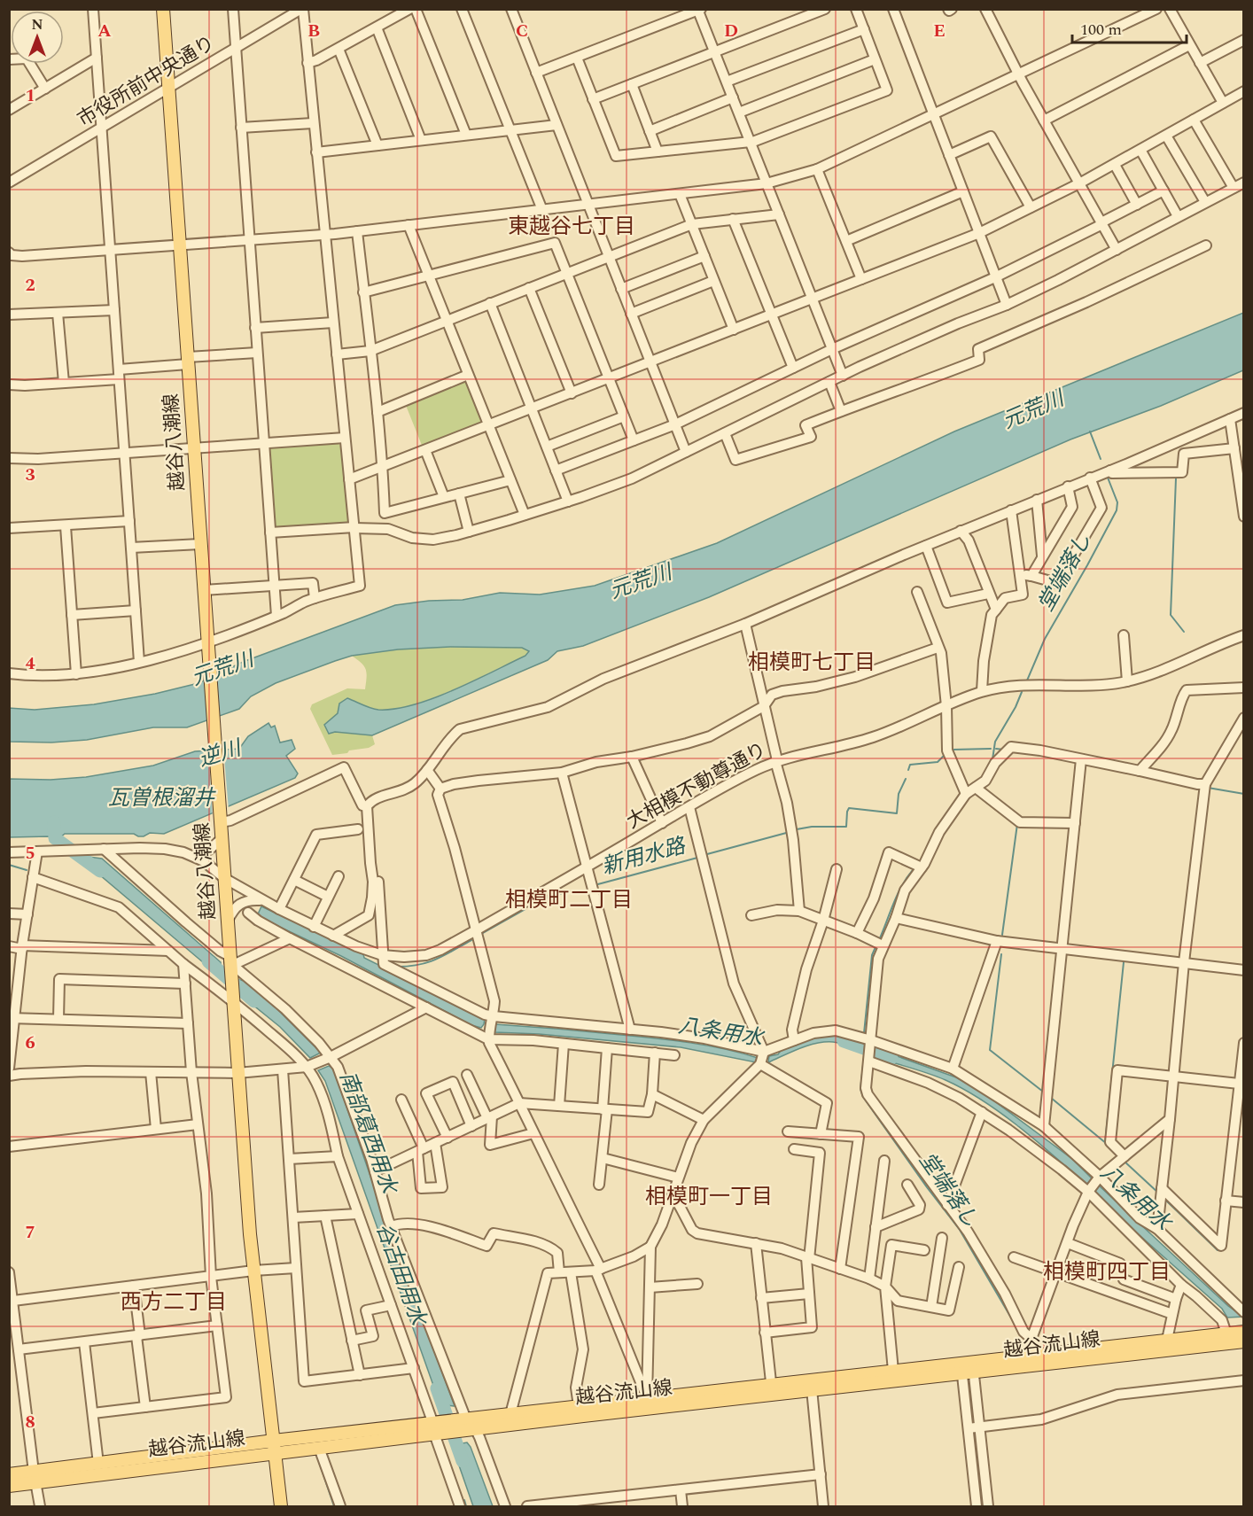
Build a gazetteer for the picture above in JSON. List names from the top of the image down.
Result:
{
  "streets": {
    "main road": ["越谷八潮線", "越谷流山線"],
    "street": ["市役所前中央通り", "大相模不動尊通り"]
  },
  "crossings": [
    ["市役所前中央通り", "越谷八潮線"],
    ["越谷八潮線", "大相模不動尊通り"],
    ["越谷八潮線", "越谷流山線"]
  ],
  "districts": [
    "東越谷七丁目",
    "相模町七丁目",
    "相模町二丁目",
    "相模町一丁目",
    "相模町四丁目",
    "西方二丁目"
  ],
  "water": [
    "元荒川",
    "堂端落し",
    "逆川",
    "瓦曽根溜井",
    "新用水路",
    "八条用水",
    "南部葛西用水",
    "谷古田用水"
  ],
  "scale_bar": "100 m",
  "north": "top",
  "grid": {
    "columns": [
      "A",
      "B",
      "C",
      "D",
      "E"
    ],
    "rows": [
      "1",
      "2",
      "3",
      "4",
      "5",
      "6",
      "7",
      "8"
    ]
  }
}
